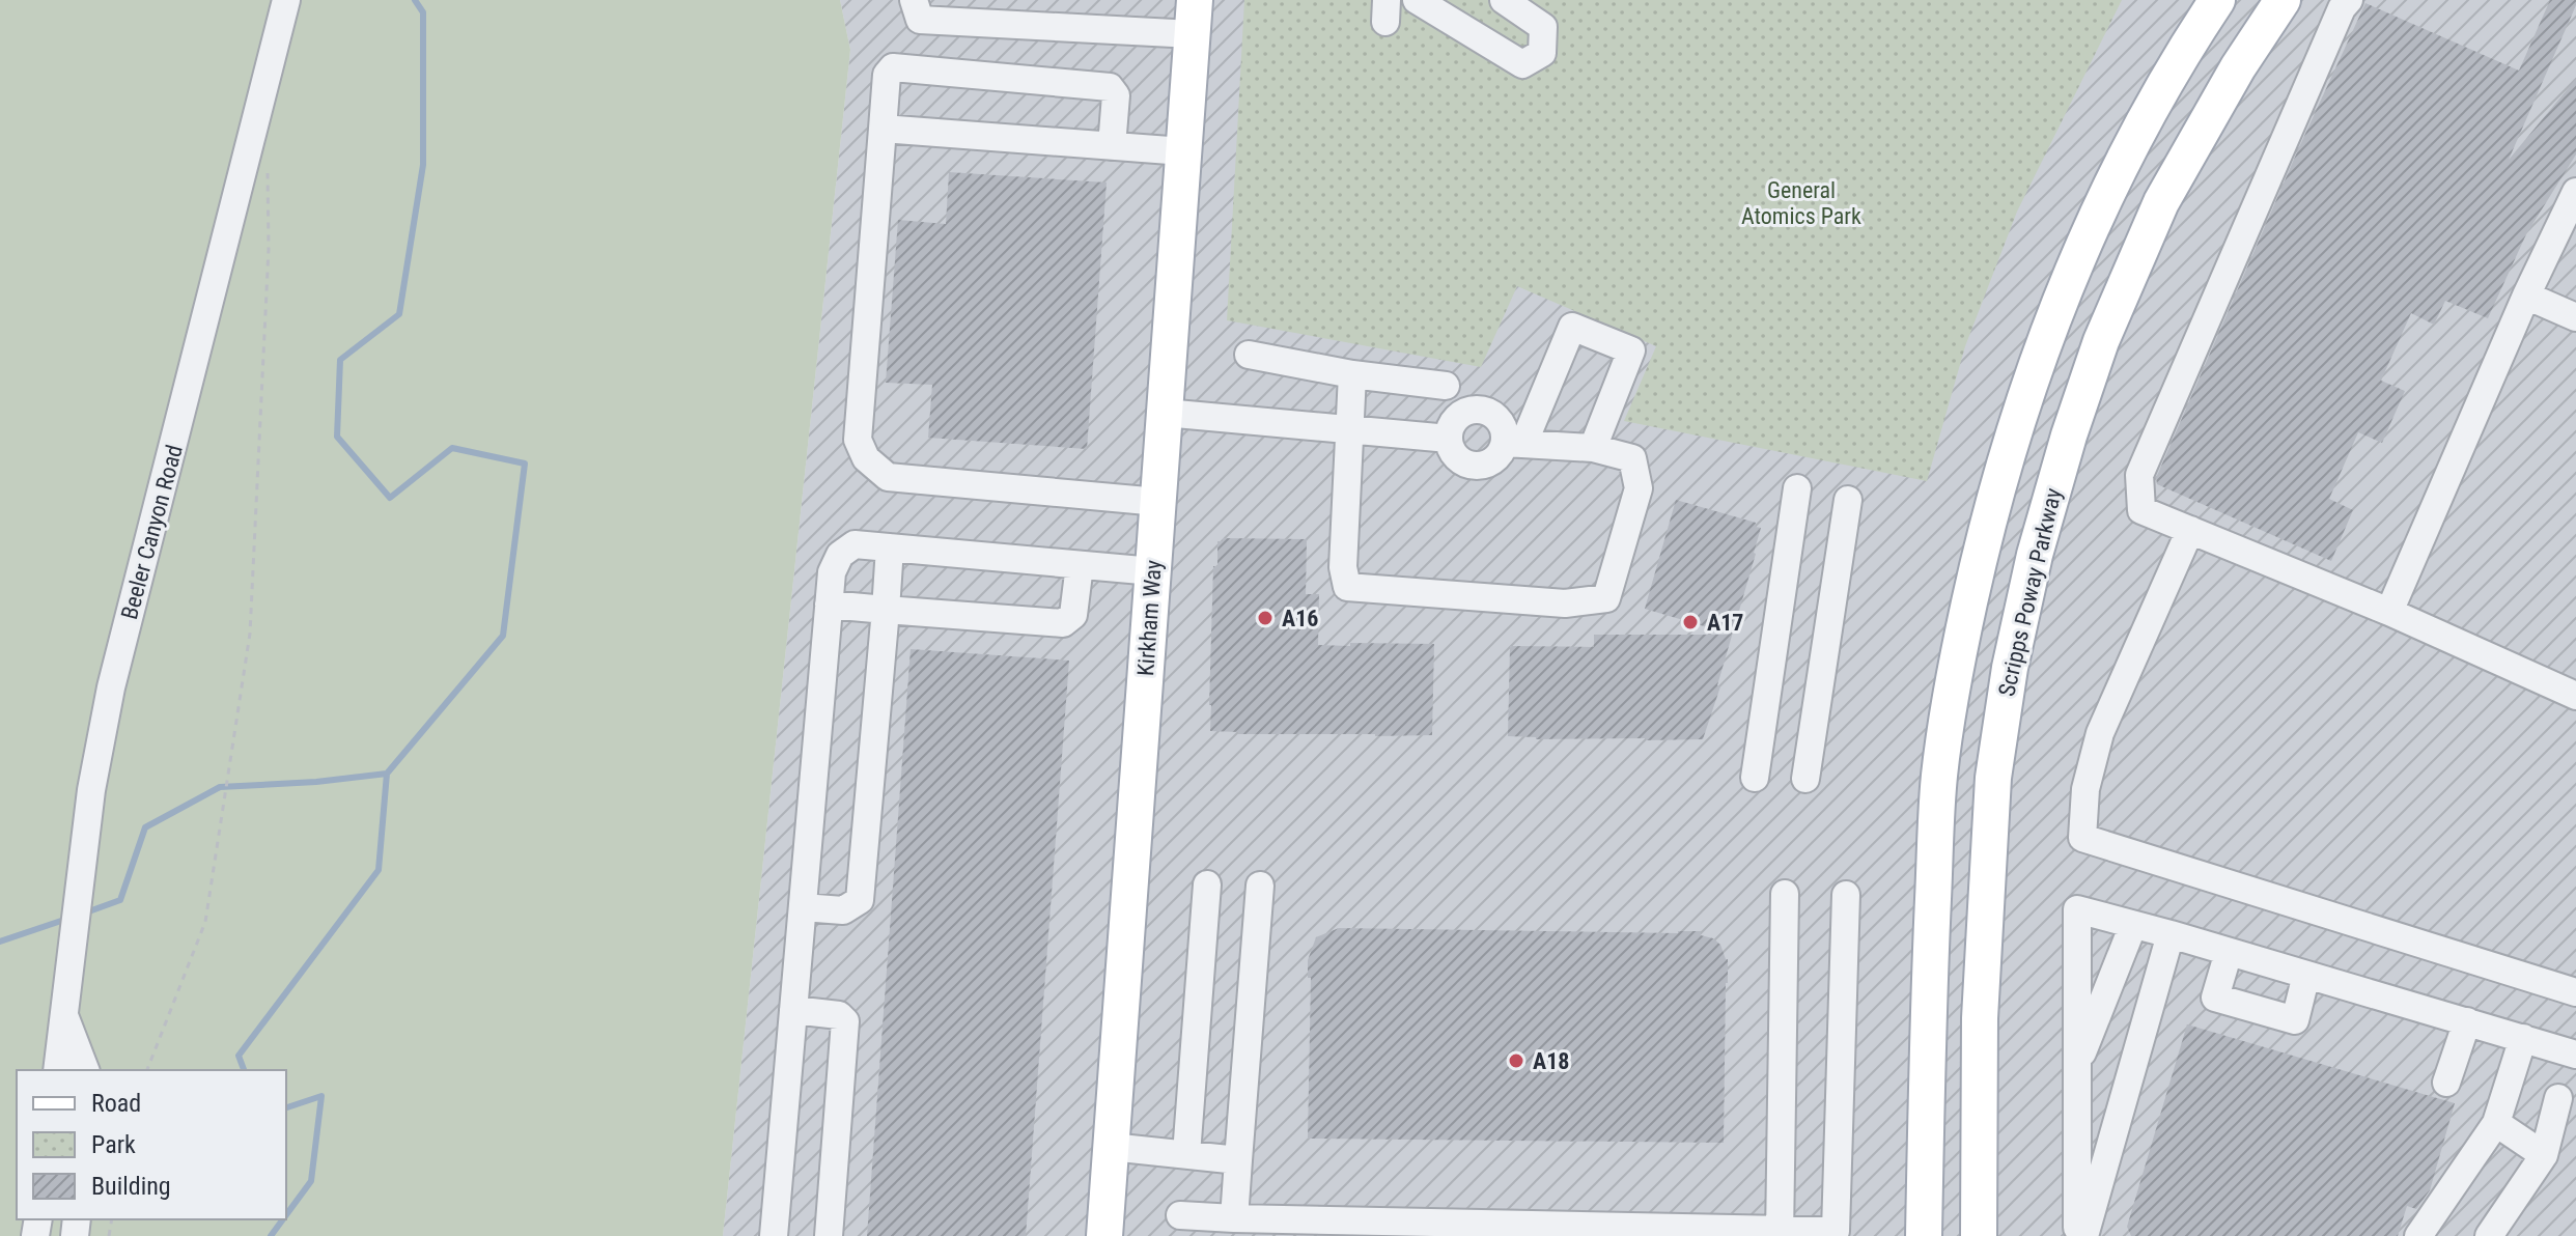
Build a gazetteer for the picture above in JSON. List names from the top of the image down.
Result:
{
  "streets": {
    "main road": ["Scripps Poway Parkway", "Kirkham Way"],
    "street": ["Beeler Canyon Road"]
  },
  "parks": ["General Atomics Park"],
  "places": ["A16", "A17", "A18"],
  "legend": ["Road", "Park", "Building"]
}
